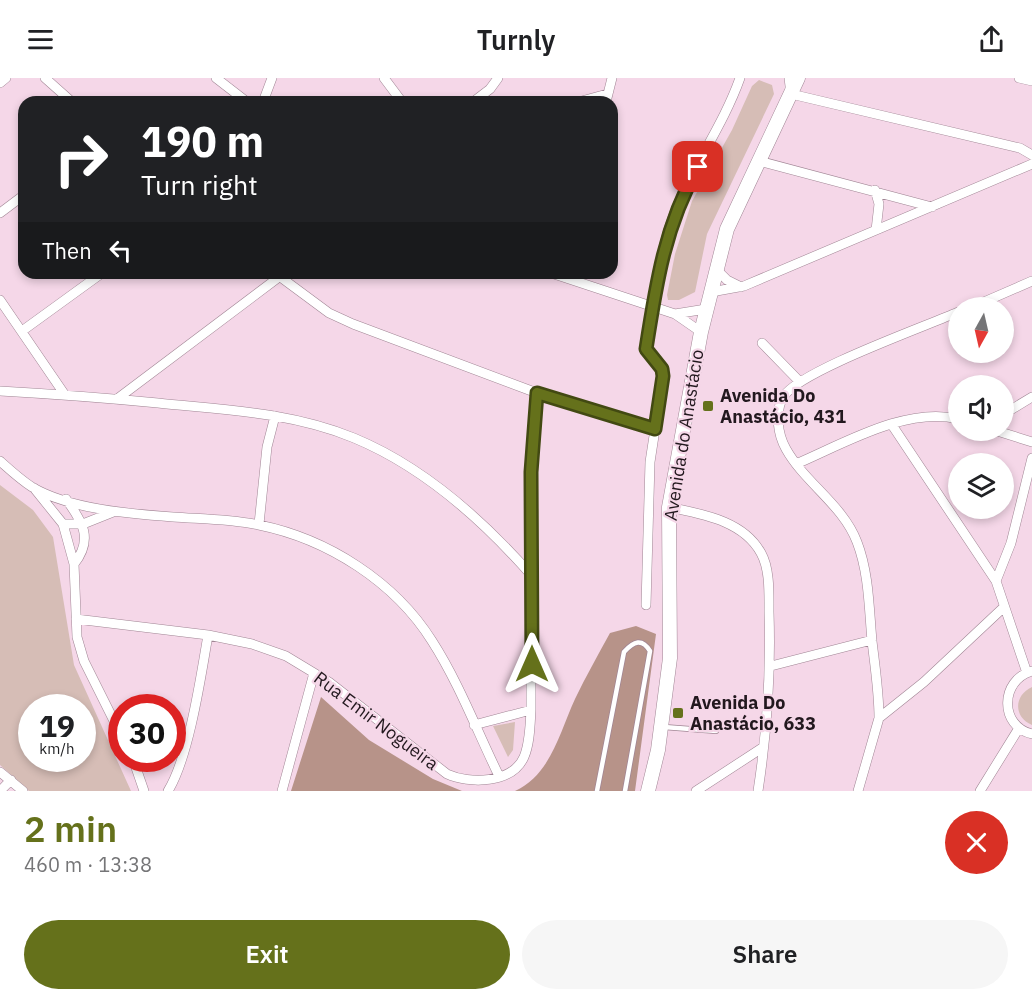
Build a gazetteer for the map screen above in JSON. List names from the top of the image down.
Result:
{
  "streets": {
    "main road": ["Avenida do Anastácio"],
    "street": ["Rua Emir Nogueira"]
  },
  "places": {
    "transit": ["Avenida Do Anastácio, 431", "Avenida Do Anastácio, 633"]
  },
  "north": "bottom",
  "page": {
    "header": "Turnly",
    "turn": ["190 m", "Turn right"],
    "then": "Then",
    "speed": "19 km/h",
    "limit": "30",
    "heading": ["2 min", "460 m · 13:38"],
    "buttons": ["Exit", "Share"]
  }
}
